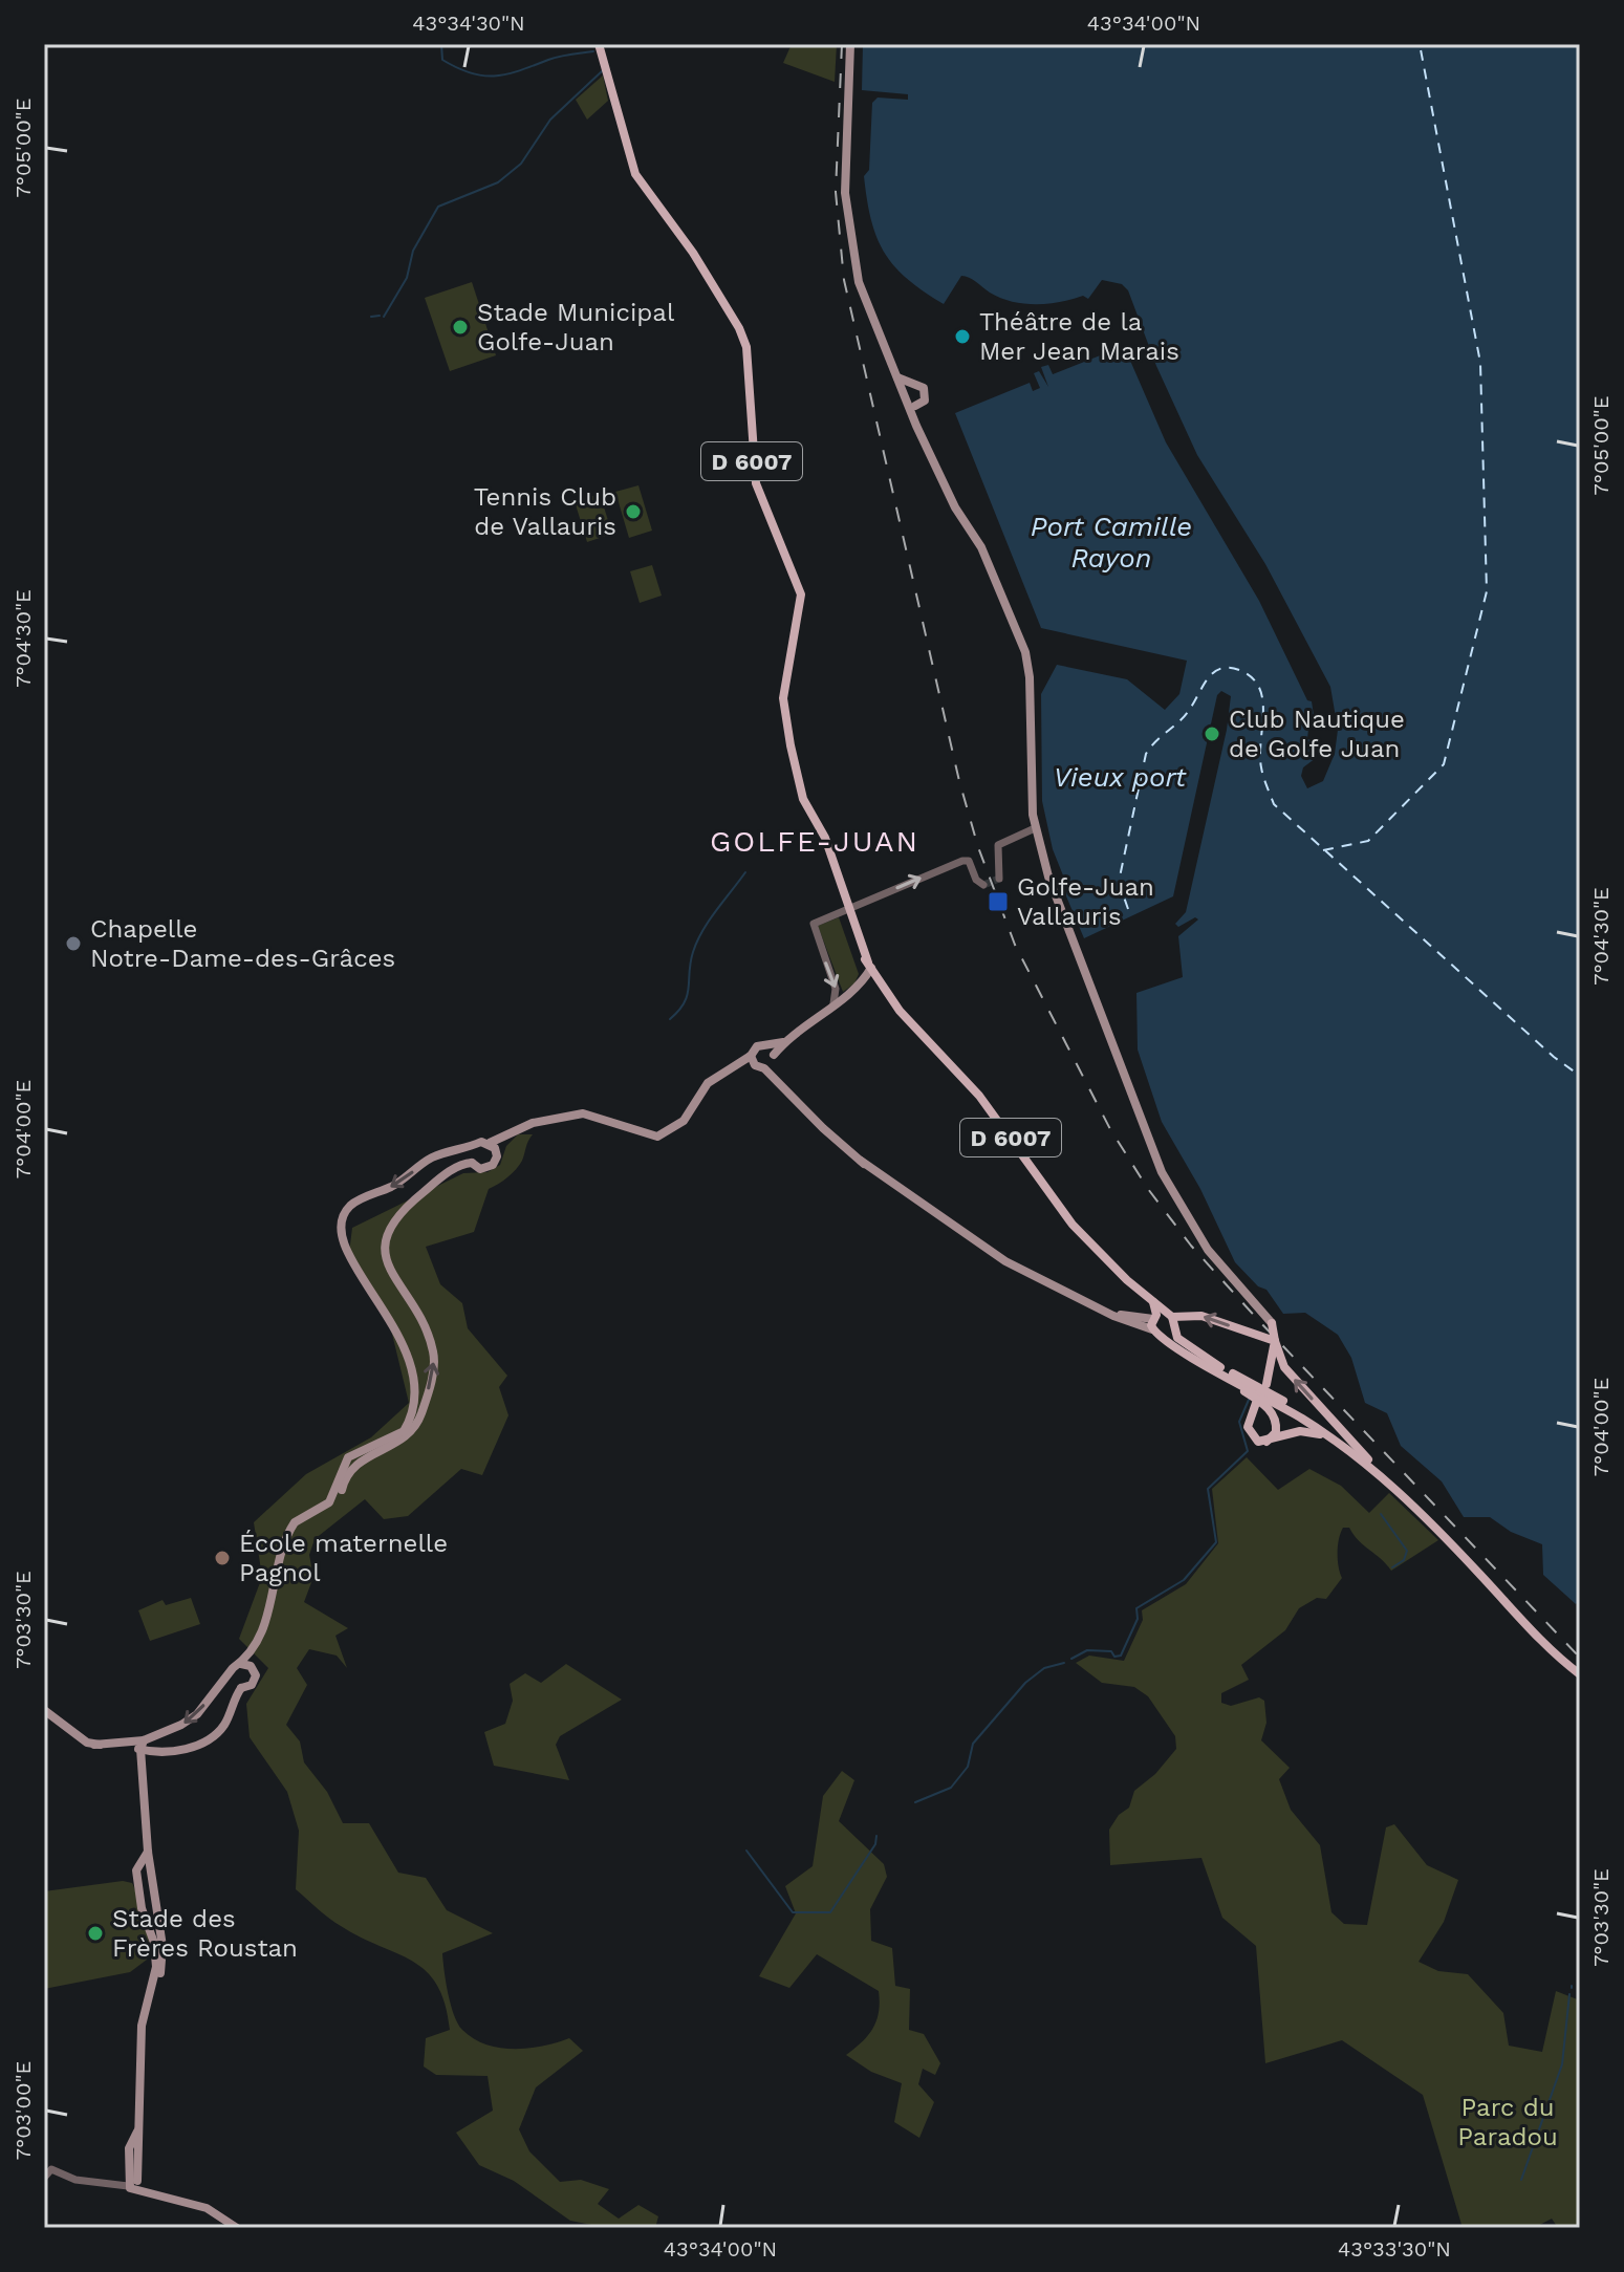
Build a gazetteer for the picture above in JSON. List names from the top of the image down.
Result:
{
  "streets": {
    "main road": ["D 6007"]
  },
  "districts": ["GOLFE-JUAN"],
  "water": ["Port Camille Rayon", "Vieux port"],
  "parks": ["Parc du Paradou"],
  "places": {
    "other": [
      "Stade Municipal Golfe-Juan",
      "Théâtre de la Mer Jean Marais",
      "Tennis Club de Vallauris",
      "Club Nautique de Golfe Juan",
      "Chapelle Notre-Dame-des-Grâces",
      "École maternelle Pagnol",
      "Stade des Frères Roustan"
    ],
    "transit": ["Golfe-Juan Vallauris"]
  },
  "coordinates": [
    "43°34'30\"N",
    "43°34'00\"N",
    "7°05'00\"E",
    "7°04'30\"E",
    "7°04'00\"E",
    "7°03'30\"E",
    "7°03'00\"E",
    "43°33'30\"N"
  ]
}
